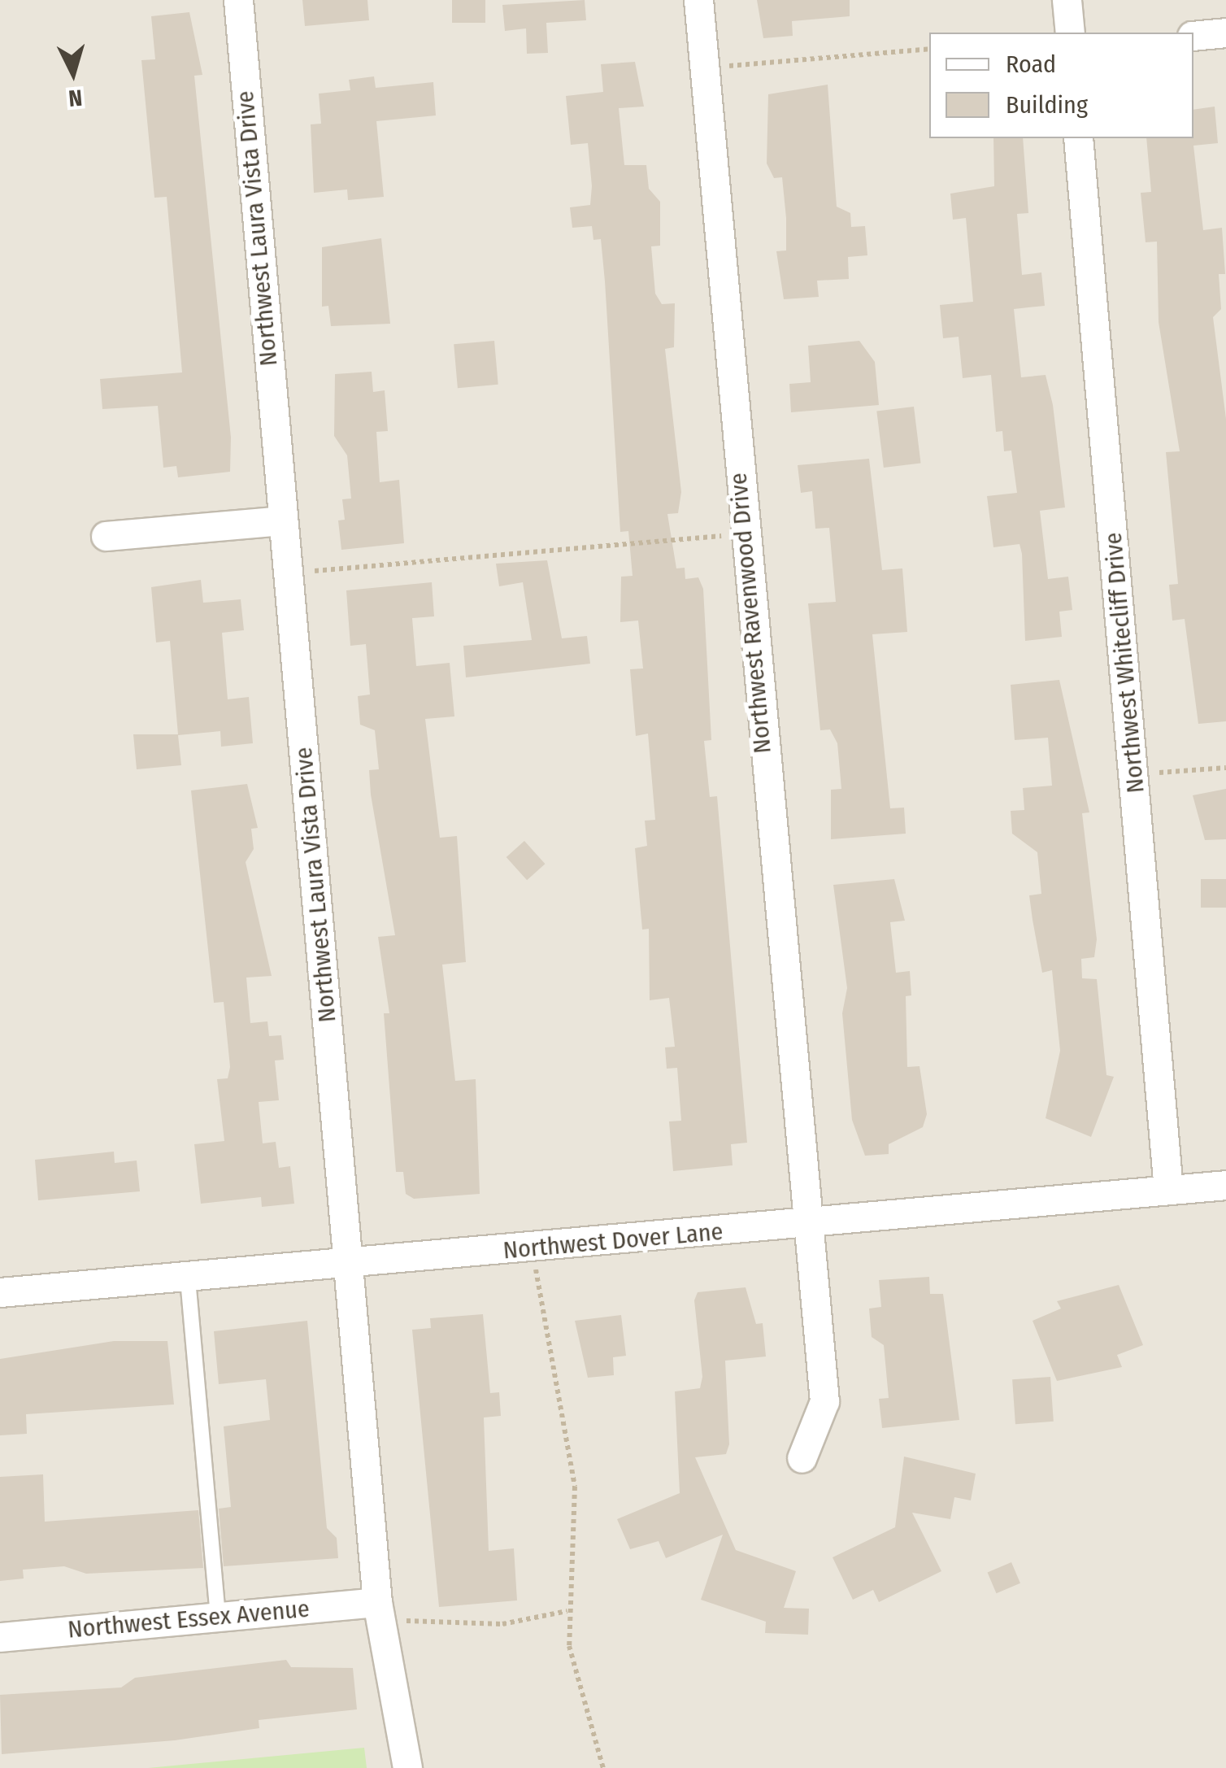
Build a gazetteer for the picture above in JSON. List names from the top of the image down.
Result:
{
  "streets": {
    "street": [
      "Northwest Laura Vista Drive",
      "Northwest Ravenwood Drive",
      "Northwest Whitecliff Drive",
      "Northwest Dover Lane",
      "Northwest Essex Avenue"
    ]
  },
  "crossings": [
    ["Northwest Laura Vista Drive", "Northwest Dover Lane"],
    ["Northwest Laura Vista Drive", "Northwest Essex Avenue"],
    ["Northwest Ravenwood Drive", "Northwest Dover Lane"],
    ["Northwest Whitecliff Drive", "Northwest Dover Lane"]
  ],
  "legend": ["Road", "Building"],
  "north": "bottom"
}
